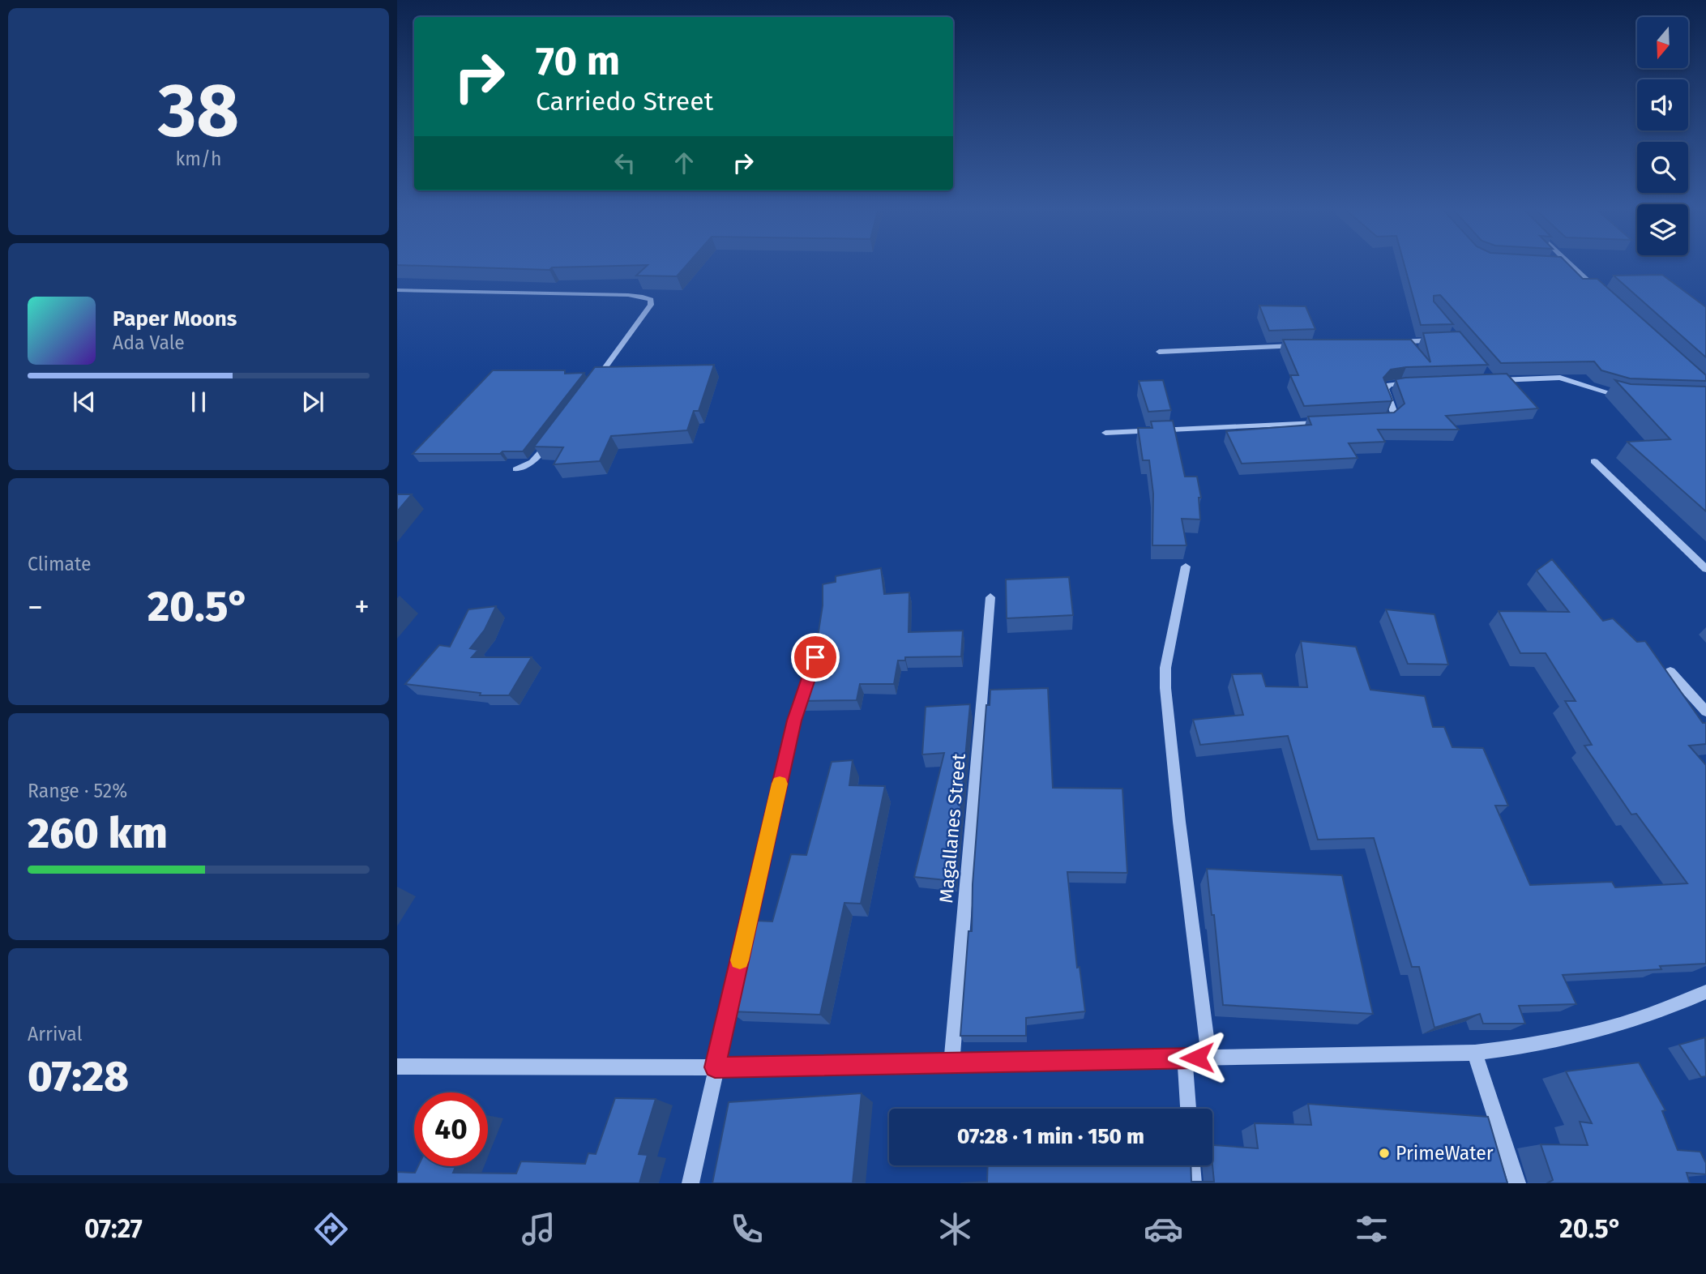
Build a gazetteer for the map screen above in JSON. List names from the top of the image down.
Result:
{
  "streets": {
    "street": ["Magallanes Street"]
  },
  "places": ["PrimeWater"],
  "north": "bottom",
  "page": {
    "tile": [
      ["38", "km/h"],
      "Climate",
      ["Range · 52%", "260 km"],
      ["Arrival", "07:28"]
    ],
    "turn": ["70 m", "Carriedo Street"],
    "song": ["Paper Moons", "Ada Vale"],
    "heat": ["−", "20.5°", "+"],
    "limit": "40",
    "trip": "07:28 · 1 min · 150 m",
    "tabs": ["07:27", "20.5°"]
  }
}
